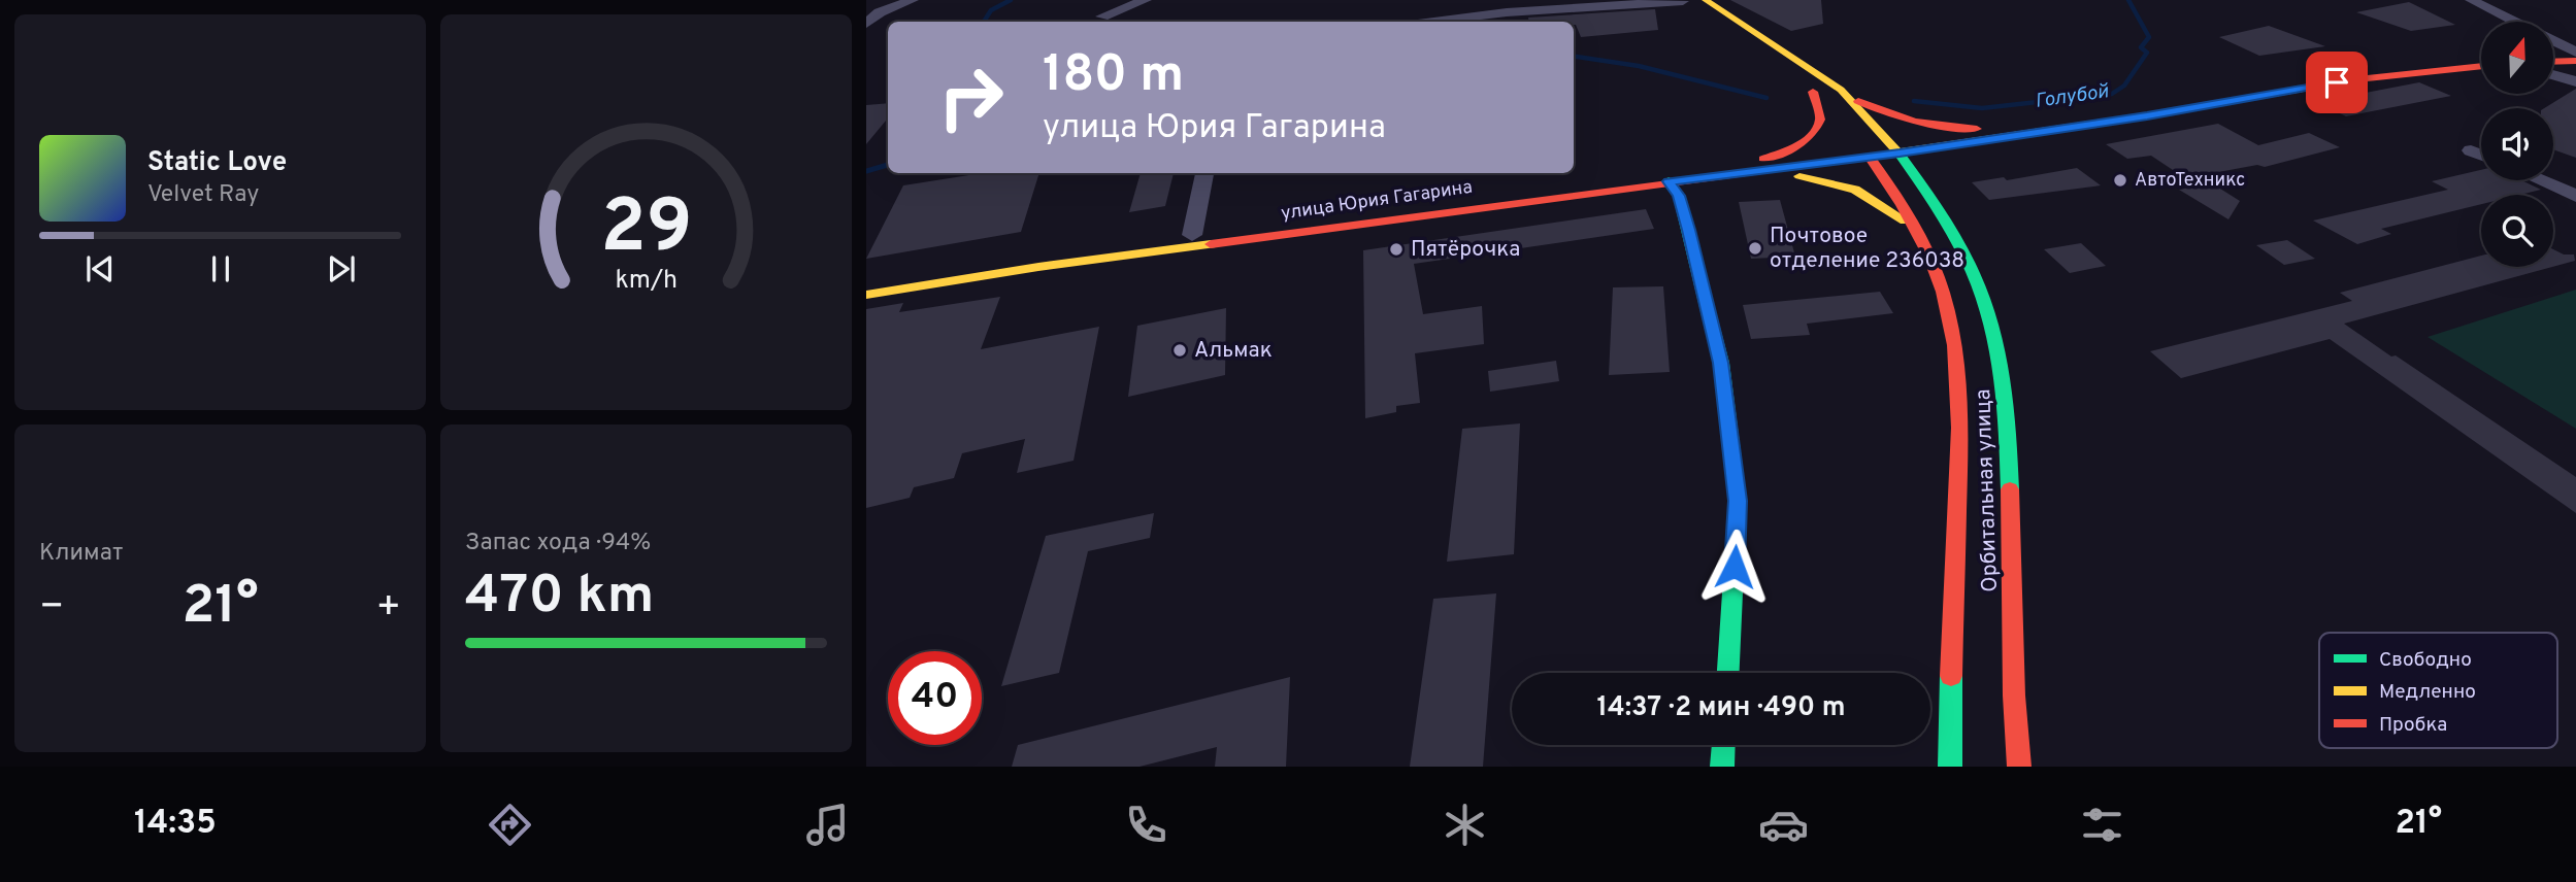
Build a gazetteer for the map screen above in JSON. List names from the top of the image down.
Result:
{
  "streets": {
    "main road": ["улица Юрия Гагарина", "Орбитальная улица"]
  },
  "crossings": [
    ["улица Юрия Гагарина", "Орбитальная улица"]
  ],
  "water": ["Голубой"],
  "places": [
    "АвтоТехникс",
    "Почтовое отделение 236038",
    "Пятёрочка",
    "Альмак"
  ],
  "legend": ["Свободно", "Медленно", "Пробка"],
  "north": "top",
  "page": {
    "turn": ["180 m", "улица Юрия Гагарина"],
    "song": ["Static Love", "Velvet Ray"],
    "tile": [
      "Климат",
      ["Запас хода · 94%", "470 km"]
    ],
    "heat": ["−", "21°", "+"],
    "limit": "40",
    "trip": "14:37 · 2 мин · 490 m",
    "tabs": ["14:35", "21°"],
    "gauge": ["29", "km/h"]
  }
}
